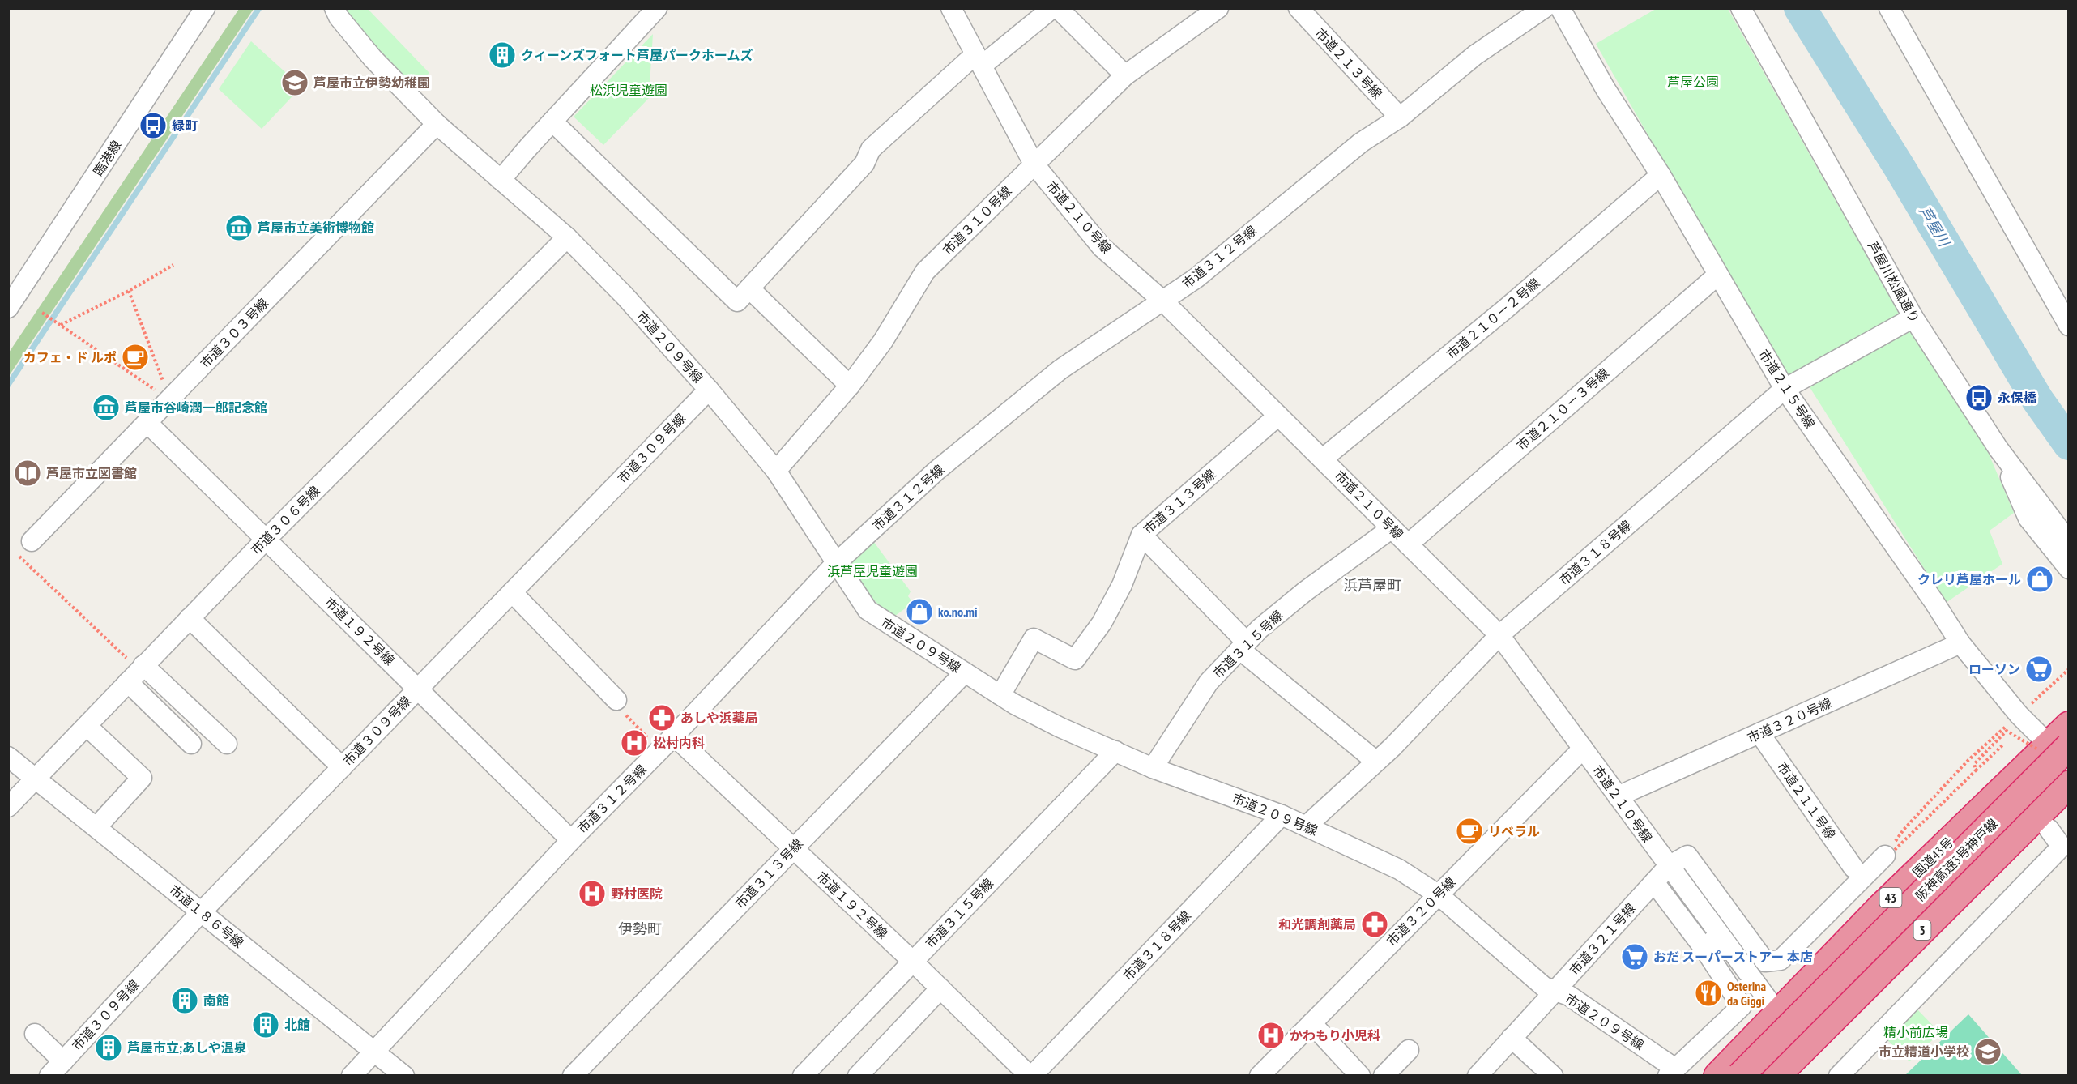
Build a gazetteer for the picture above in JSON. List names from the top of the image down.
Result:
{
  "streets": {
    "highway": [
      "国道43号",
      "阪神高速3号神戸線",
      "43",
      "3"
    ],
    "street": [
      "市道２１３号線",
      "臨港線",
      "市道２１０号線",
      "市道３１０号線",
      "市道３１２号線",
      "芦屋川松風通り",
      "市道２１０－２号線",
      "市道３０３号線",
      "市道２０９号線",
      "市道２１５号線",
      "市道２１０－３号線",
      "市道３０９号線",
      "市道３１３号線",
      "市道３０６号線",
      "市道３１８号線",
      "市道１９２号線",
      "市道３１５号線",
      "市道３２０号線",
      "市道２１１号線",
      "市道１８６号線",
      "市道３２１号線"
    ]
  },
  "crossings": [
    ["市道２１３号線", "市道３１２号線"],
    ["市道２１０号線", "市道３１０号線"],
    ["市道２１０号線", "市道３１２号線"],
    ["市道２１０号線", "市道２１０－２号線"],
    ["市道２１０号線", "市道２１０－３号線"],
    ["市道２１０号線", "市道３１３号線"],
    ["市道２１０号線", "市道３１８号線"],
    ["市道２１０号線", "市道３１５号線"],
    ["市道２１０号線", "市道３２０号線"],
    ["市道２１０号線", "国道43号"],
    ["市道２１０号線", "市道３２１号線"],
    ["市道３１０号線", "市道２０９号線"],
    ["市道３１２号線", "市道２０９号線"],
    ["市道３１２号線", "市道１９２号線"],
    ["市道３１２号線", "市道１８６号線"],
    ["芦屋川松風通り", "市道３１８号線"],
    ["市道２１０－２号線", "市道２１５号線"],
    ["市道３０３号線", "市道２０９号線"],
    ["市道３０３号線", "市道１９２号線"],
    ["市道２０９号線", "市道３０９号線"],
    ["市道２０９号線", "市道３１３号線"],
    ["市道２０９号線", "市道３０６号線"],
    ["市道２０９号線", "市道３１８号線"],
    ["市道２０９号線", "市道３１５号線"],
    ["市道２０９号線", "市道３２０号線"],
    ["市道２０９号線", "市道３２１号線"],
    ["市道２１５号線", "市道２１０－３号線"],
    ["市道２１５号線", "市道３１８号線"],
    ["市道２１５号線", "市道３２０号線"],
    ["市道２１５号線", "国道43号"],
    ["市道２１５号線", "阪神高速3号神戸線"],
    ["市道３０９号線", "市道１９２号線"],
    ["市道３０９号線", "市道１８６号線"],
    ["市道３１３号線", "市道１９２号線"],
    ["市道３０６号線", "市道１９２号線"],
    ["市道３０６号線", "市道１８６号線"],
    ["市道３１８号線", "市道１９２号線"],
    ["市道１９２号線", "市道３１５号線"],
    ["市道３２０号線", "市道２１１号線"],
    ["国道43号", "阪神高速3号神戸線"]
  ],
  "districts": ["浜芦屋町", "伊勢町"],
  "water": ["芦屋川"],
  "parks": [
    "芦屋公園",
    "松浜児童遊園",
    "浜芦屋児童遊園",
    "精小前広場"
  ],
  "places": {
    "building": [
      "クィーンズフォート芦屋パークホームズ",
      "南館",
      "北館",
      "芦屋市立;あしや温泉"
    ],
    "school or university": ["芦屋市立伊勢幼稚園", "市立精道小学校"],
    "bus stop": ["緑町", "永保橋"],
    "museum": ["芦屋市立美術博物館", "芦屋市谷崎潤一郎記念館"],
    "cafe": ["カフェ・ド ルポ", "リベラル"],
    "library": ["芦屋市立図書館"],
    "shop": ["クレリ芦屋ホール", "ko.no.mi"],
    "supermarket": ["ローソン", "おだ スーパーストアー 本店"],
    "pharmacy": ["あしや浜薬局", "和光調剤薬局"],
    "hospital": ["松村内科", "野村医院", "かわもり小児科"],
    "restaurant": ["Osterina da Giggi"]
  }
}
